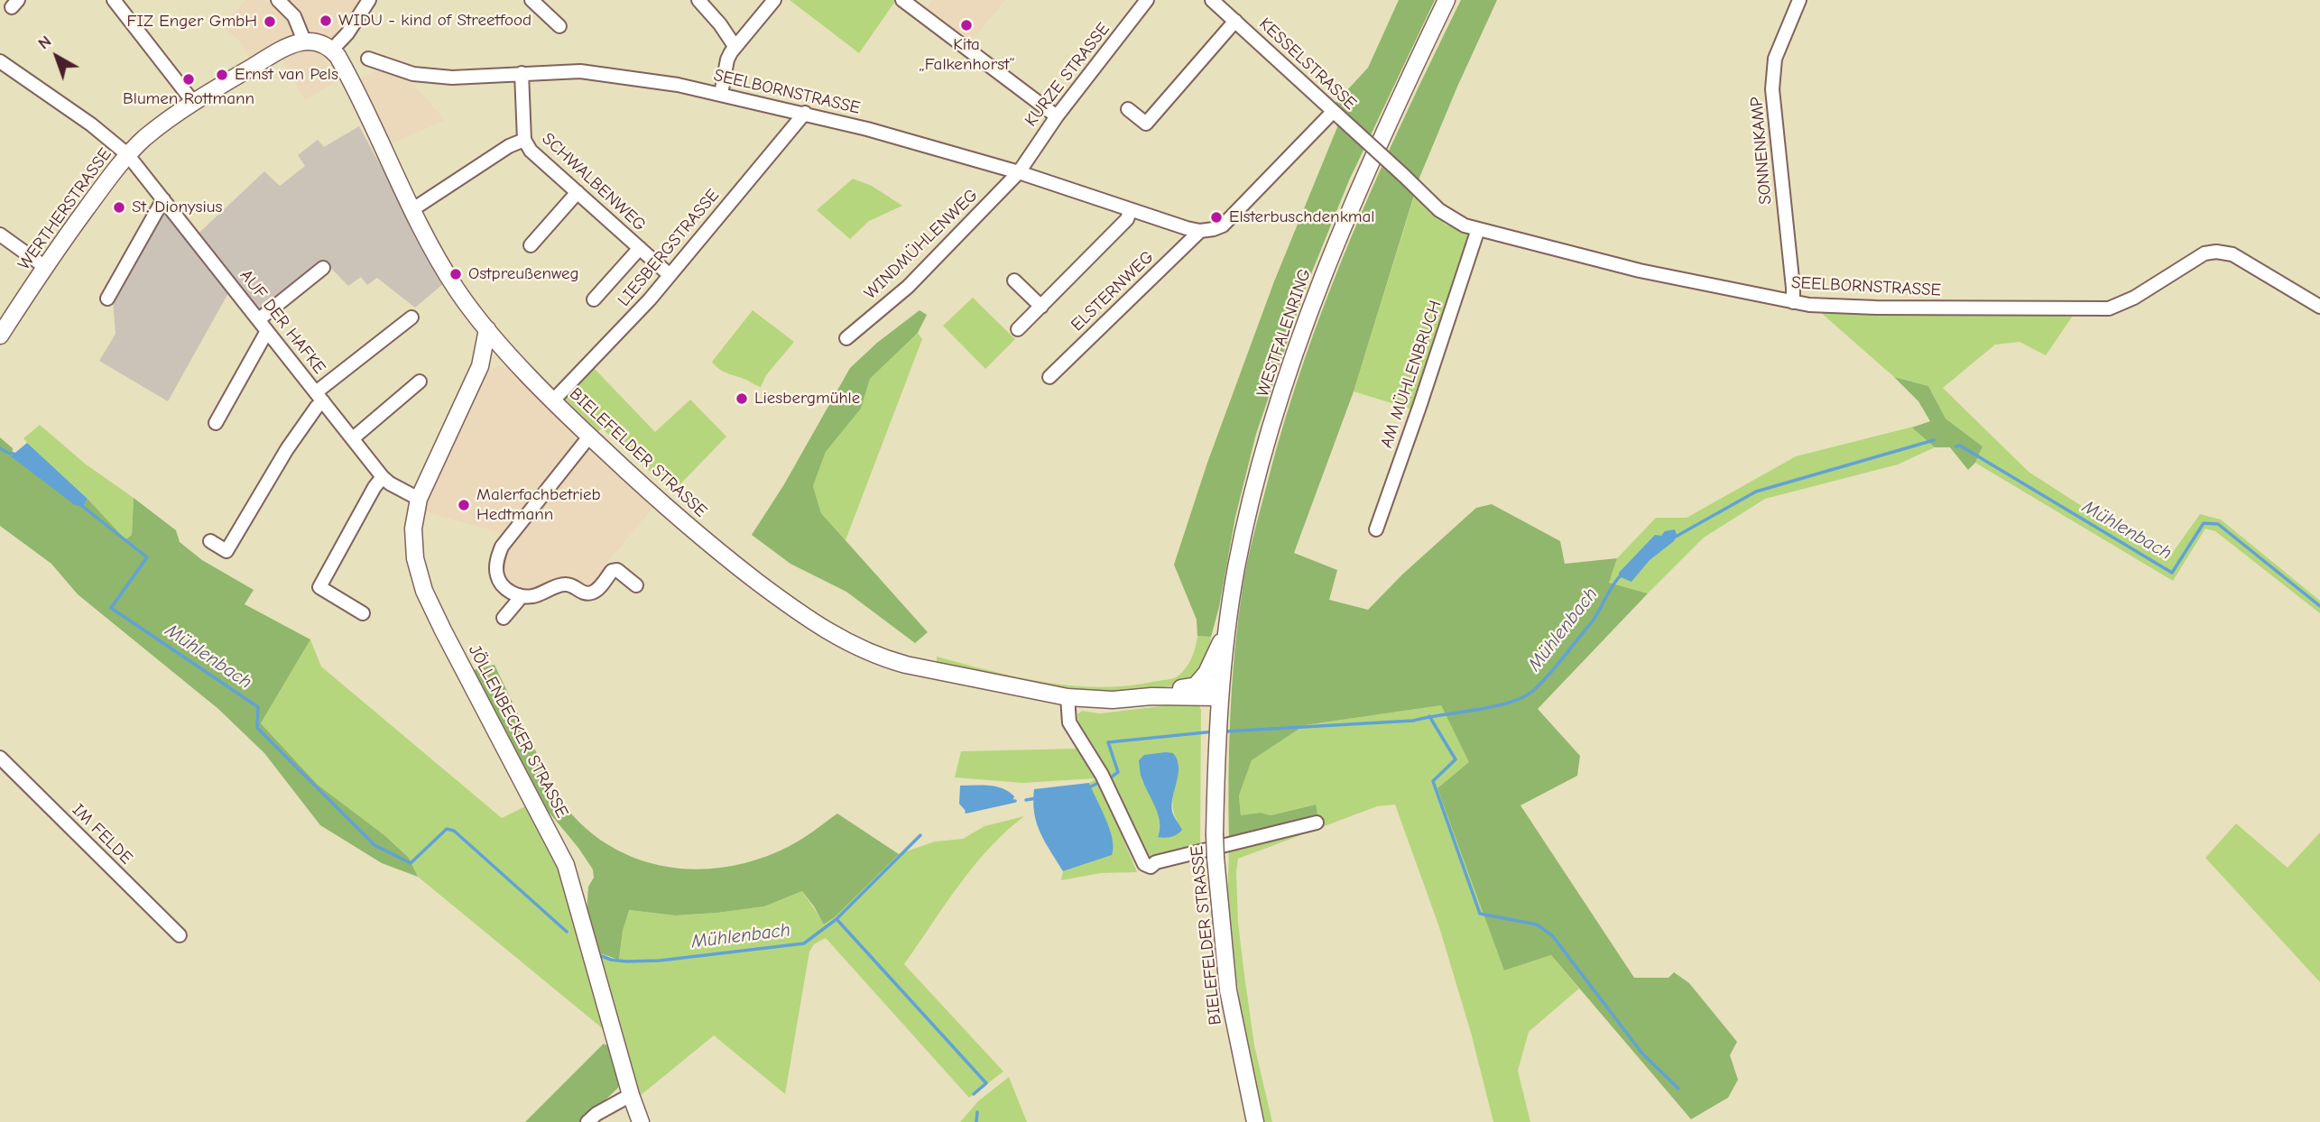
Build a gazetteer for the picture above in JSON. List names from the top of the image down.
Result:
{
  "streets": {
    "main road": [
      "WERTHERSTRASSE",
      "WESTFALENRING",
      "BIELEFELDER STRASSE",
      "JÖLLENBECKER STRASSE"
    ],
    "street": [
      "KESSELSTRASSE",
      "KURZE STRASSE",
      "SEELBORNSTRASSE",
      "SONNENKAMP",
      "SCHWALBENWEG",
      "WINDMÜHLENWEG",
      "LIESBERGSTRASSE",
      "ELSTERNWEG",
      "AUF DER HAFKE",
      "AM MÜHLENBRUCH",
      "IM FELDE"
    ]
  },
  "crossings": [
    ["KESSELSTRASSE", "SEELBORNSTRASSE"],
    ["KURZE STRASSE", "SEELBORNSTRASSE"],
    ["KURZE STRASSE", "WINDMÜHLENWEG"],
    ["SEELBORNSTRASSE", "SONNENKAMP"],
    ["SEELBORNSTRASSE", "WINDMÜHLENWEG"],
    ["SEELBORNSTRASSE", "LIESBERGSTRASSE"],
    ["SEELBORNSTRASSE", "ELSTERNWEG"],
    ["SEELBORNSTRASSE", "AM MÜHLENBRUCH"],
    ["SCHWALBENWEG", "LIESBERGSTRASSE"],
    ["WERTHERSTRASSE", "AUF DER HAFKE"],
    ["LIESBERGSTRASSE", "BIELEFELDER STRASSE"],
    ["AUF DER HAFKE", "JÖLLENBECKER STRASSE"],
    ["WESTFALENRING", "BIELEFELDER STRASSE"],
    ["BIELEFELDER STRASSE", "JÖLLENBECKER STRASSE"]
  ],
  "water": ["Mühlenbach"],
  "places": [
    "WIDU - kind of Streetfood",
    "FIZ Enger GmbH",
    "Kita „Falkenhorst“",
    "Ernst van Pels",
    "Blumen Rottmann",
    "St. Dionysius",
    "Elsterbuschdenkmal",
    "Ostpreußenweg",
    "Liesbergmühle",
    "Malerfachbetrieb Hedtmann"
  ],
  "north": "top left"
}
